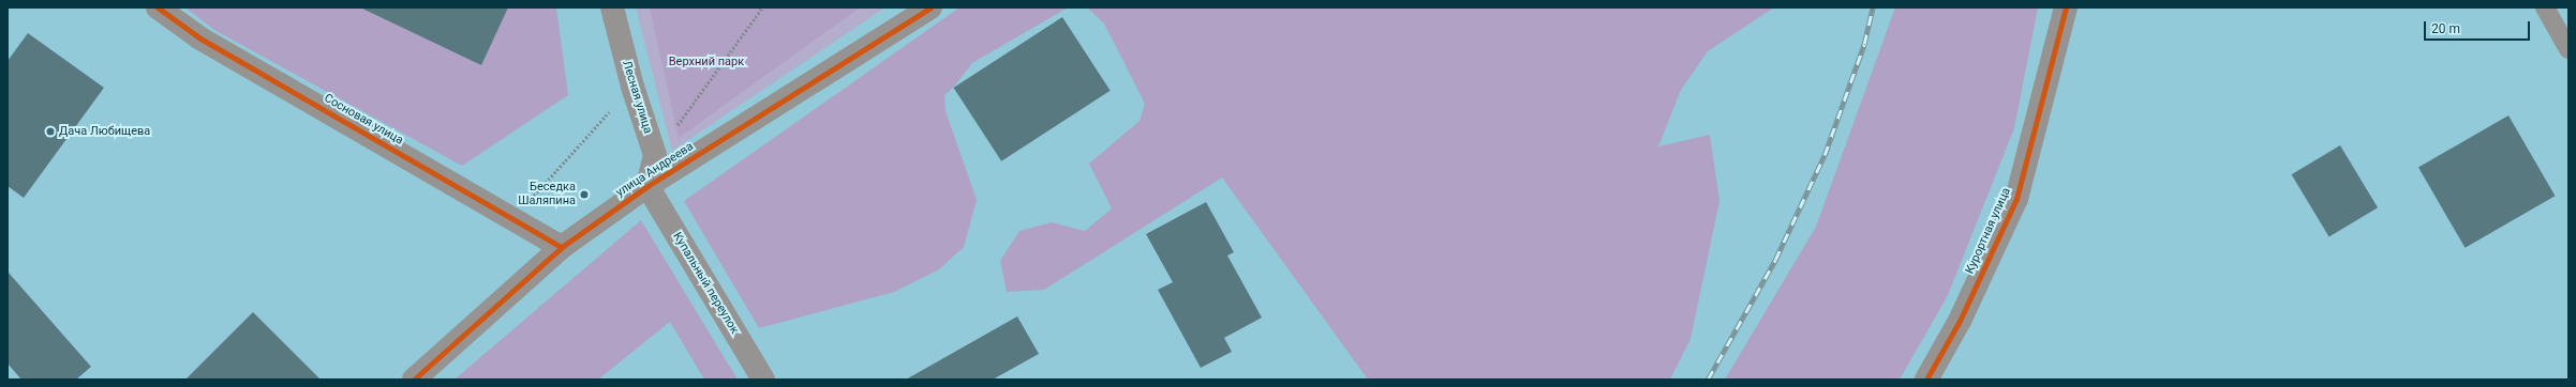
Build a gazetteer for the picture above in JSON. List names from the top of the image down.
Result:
{
  "streets": {
    "street": [
      "Лесная улица",
      "Сосновая улица",
      "улица Андреева",
      "Курортная улица",
      "Купальный переулок"
    ]
  },
  "crossings": [
    ["Сосновая улица", "улица Андреева"],
    ["улица Андреева", "Купальный переулок"]
  ],
  "parks": ["Верхний парк"],
  "places": ["Дача Любищева", "Беседка Шаляпина"],
  "scale_bar": "20 m"
}
